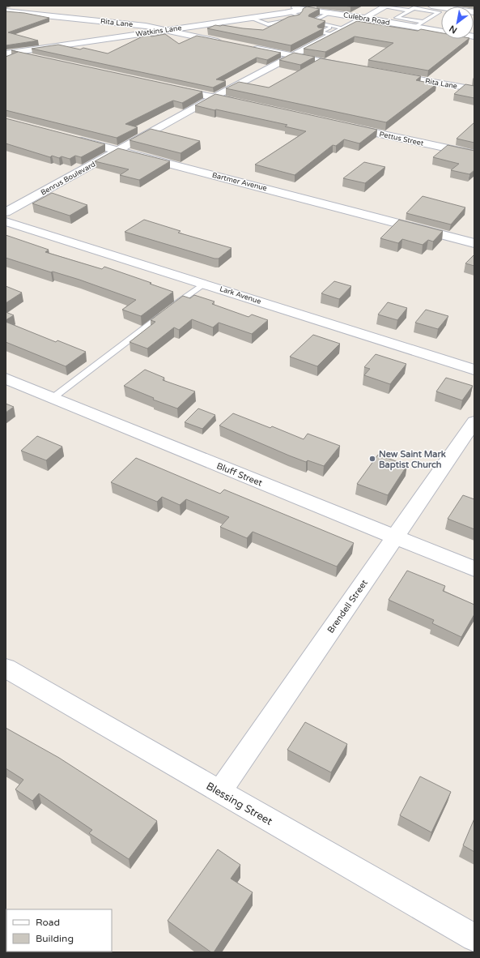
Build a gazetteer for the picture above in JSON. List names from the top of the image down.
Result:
{
  "streets": {
    "street": [
      "Culebra Road",
      "Rita Lane",
      "Watkins Lane",
      "Pettus Street",
      "Benrus Boulevard",
      "Bartmer Avenue",
      "Lark Avenue",
      "Bluff Street",
      "Brendell Street",
      "Blessing Street"
    ]
  },
  "crossings": [
    ["Culebra Road", "Watkins Lane"],
    ["Culebra Road", "Benrus Boulevard"],
    ["Rita Lane", "Watkins Lane"],
    ["Benrus Boulevard", "Bartmer Avenue"],
    ["Bluff Street", "Brendell Street"],
    ["Brendell Street", "Blessing Street"]
  ],
  "places": ["New Saint Mark Baptist Church"],
  "legend": ["Road", "Building"],
  "north": "bottom left"
}
